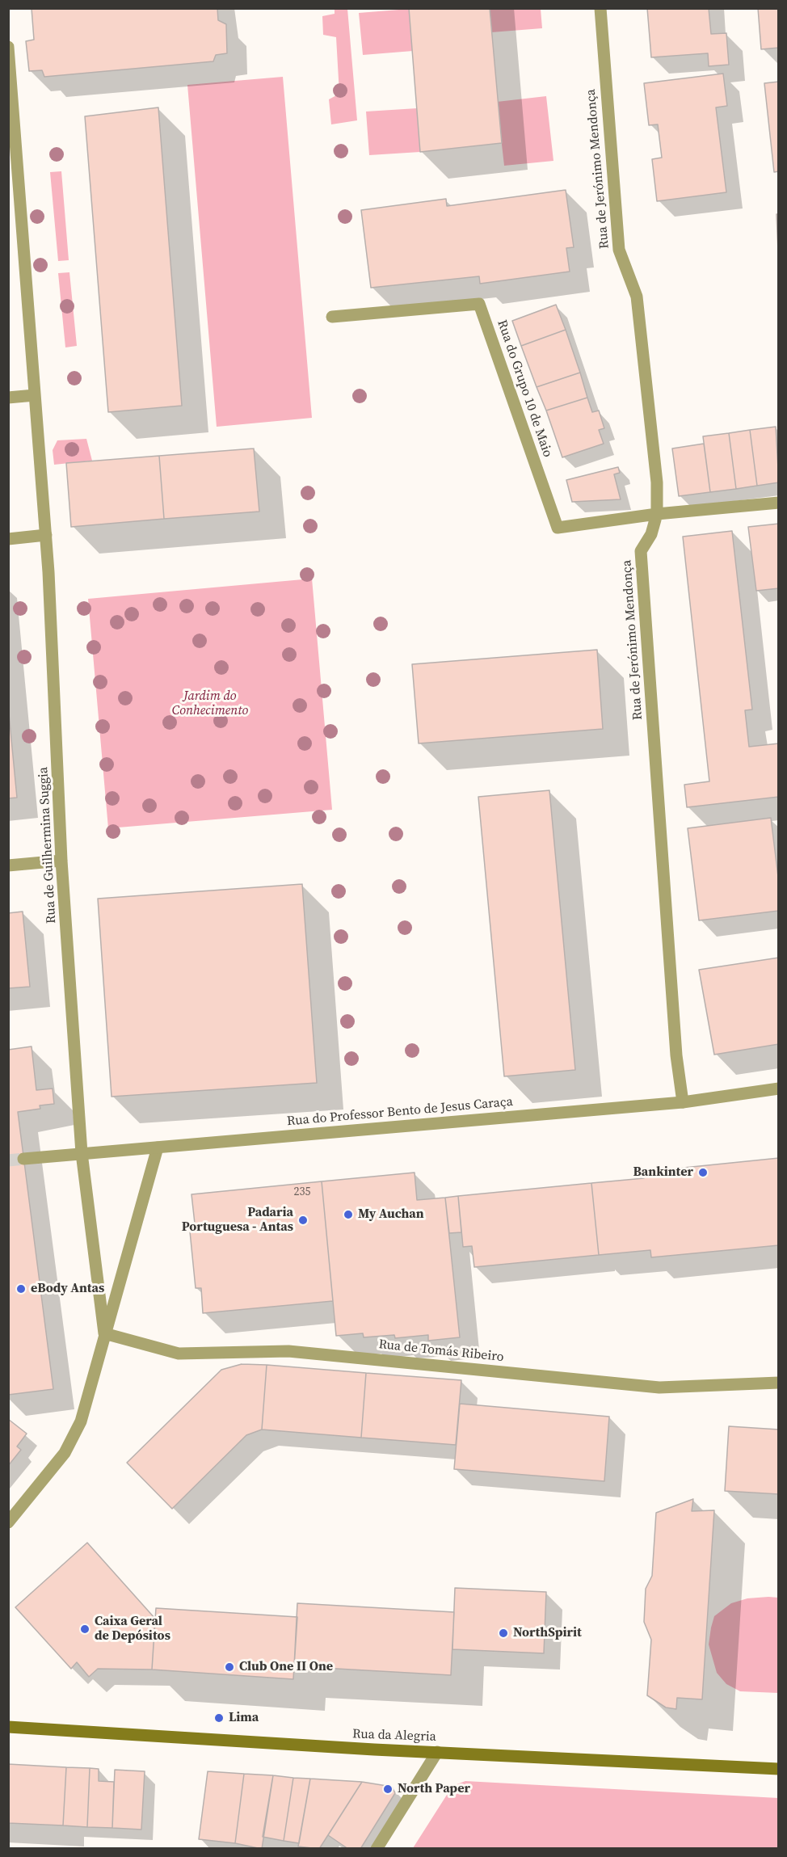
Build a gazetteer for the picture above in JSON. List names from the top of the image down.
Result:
{
  "streets": {
    "main road": ["Rua da Alegria"],
    "street": [
      "Rua de Jerónimo Mendonça",
      "Rua do Grupo 10 de Maio",
      "Rua de Guilhermina Suggia",
      "Rua do Professor Bento de Jesus Caraça",
      "Rua de Tomás Ribeiro"
    ]
  },
  "crossings": [
    ["Rua de Jerónimo Mendonça", "Rua do Grupo 10 de Maio"],
    ["Rua de Jerónimo Mendonça", "Rua do Professor Bento de Jesus Caraça"],
    ["Rua de Guilhermina Suggia", "Rua do Professor Bento de Jesus Caraça"],
    ["Rua de Guilhermina Suggia", "Rua de Tomás Ribeiro"]
  ],
  "parks": ["Jardim do Conhecimento"],
  "places": [
    "Bankinter",
    "My Auchan",
    "Padaria Portuguesa - Antas",
    "eBody Antas",
    "Caixa Geral de Depósitos",
    "NorthSpirit",
    "Club One II One",
    "Lima",
    "North Paper"
  ],
  "house_numbers": ["235"]
}
